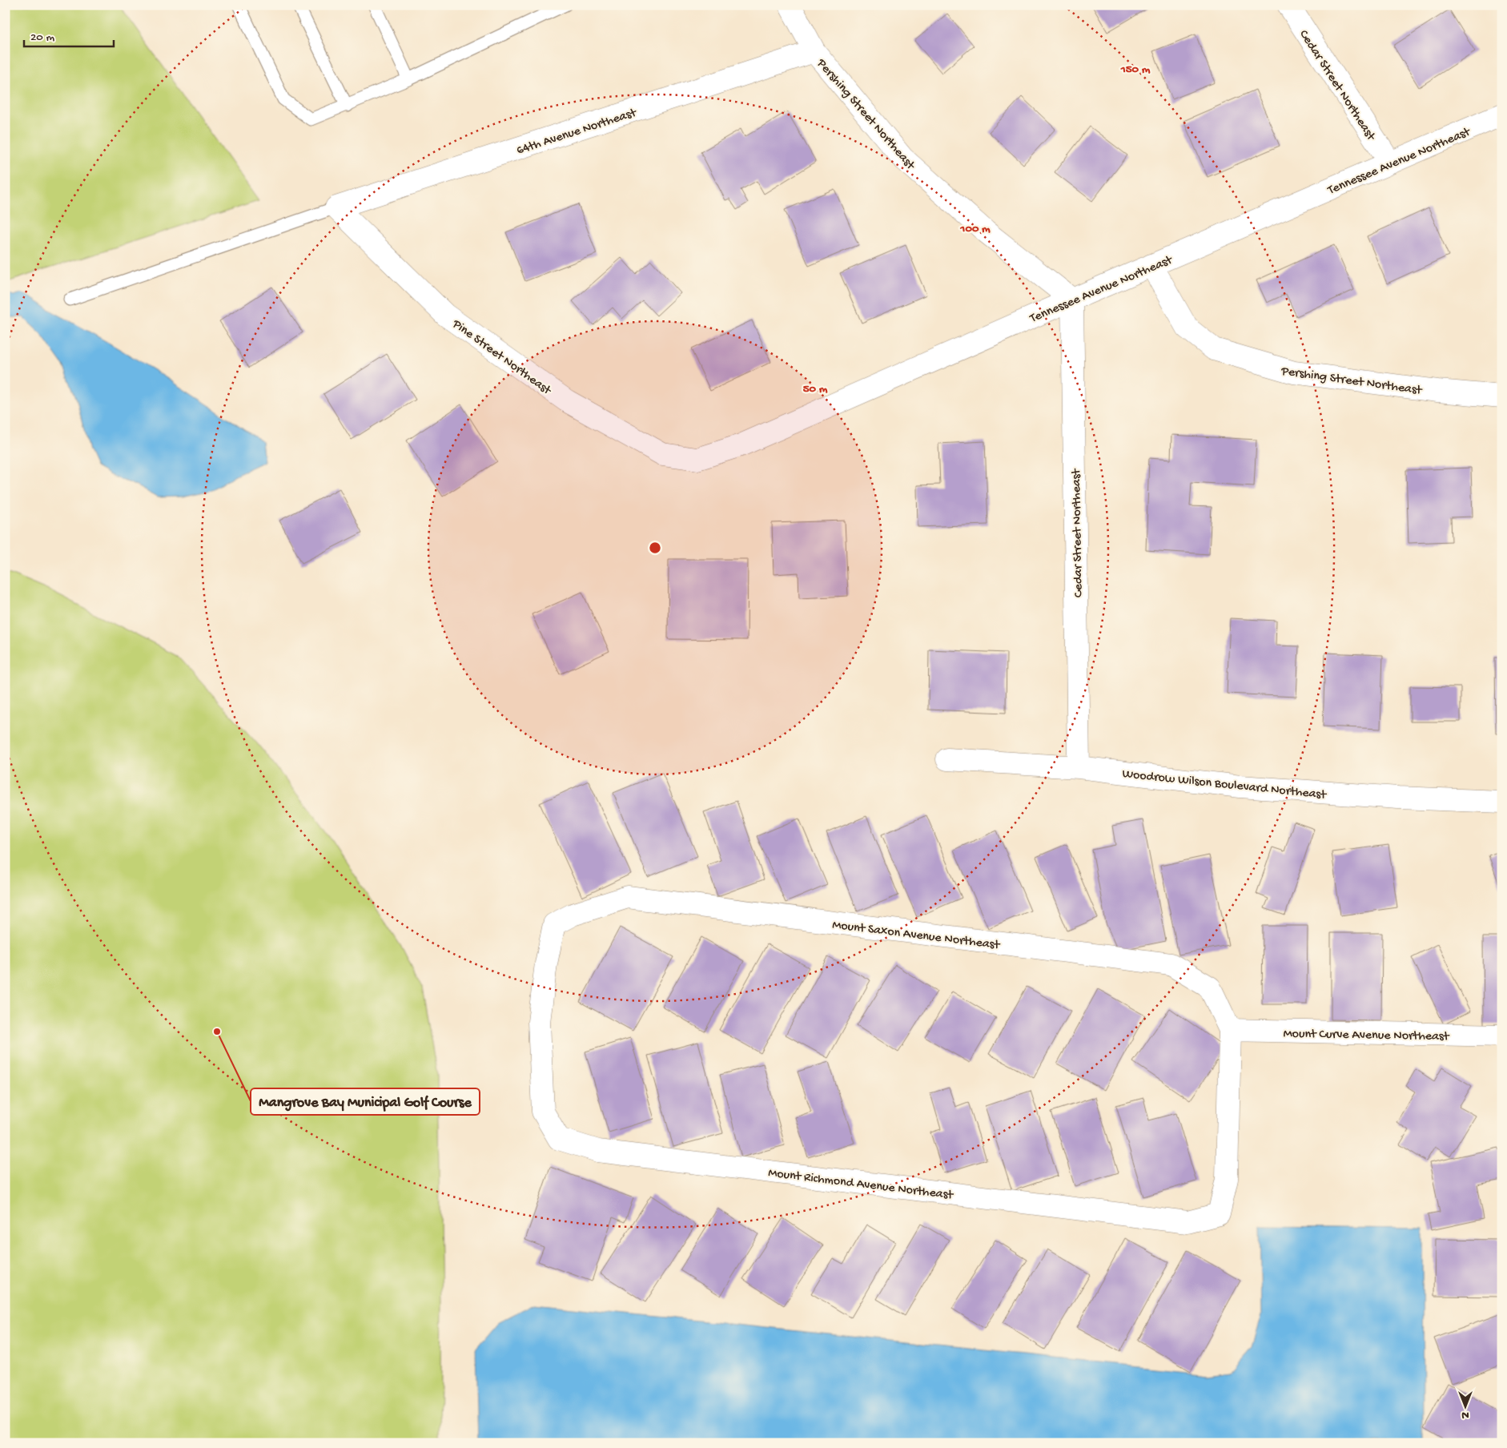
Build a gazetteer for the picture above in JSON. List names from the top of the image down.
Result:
{
  "streets": {
    "street": [
      "Cedar Street Northeast",
      "Pershing Street Northeast",
      "64th Avenue Northeast",
      "Tennessee Avenue Northeast",
      "Pine Street Northeast",
      "Woodrow Wilson Boulevard Northeast",
      "Mount Saxon Avenue Northeast",
      "Mount Curve Avenue Northeast",
      "Mount Richmond Avenue Northeast"
    ]
  },
  "crossings": [
    ["Cedar Street Northeast", "Pershing Street Northeast"],
    ["Cedar Street Northeast", "Tennessee Avenue Northeast"],
    ["Cedar Street Northeast", "Woodrow Wilson Boulevard Northeast"],
    ["Pershing Street Northeast", "64th Avenue Northeast"],
    ["Pershing Street Northeast", "Tennessee Avenue Northeast"],
    ["64th Avenue Northeast", "Pine Street Northeast"],
    ["Tennessee Avenue Northeast", "Pine Street Northeast"],
    ["Mount Saxon Avenue Northeast", "Mount Curve Avenue Northeast"],
    ["Mount Saxon Avenue Northeast", "Mount Richmond Avenue Northeast"],
    ["Mount Curve Avenue Northeast", "Mount Richmond Avenue Northeast"]
  ],
  "places": ["Mangrove Bay Municipal Golf Course"],
  "scale_bar": "20 m",
  "north": "bottom",
  "rings": ["150 m", "100 m", "50 m"]
}
